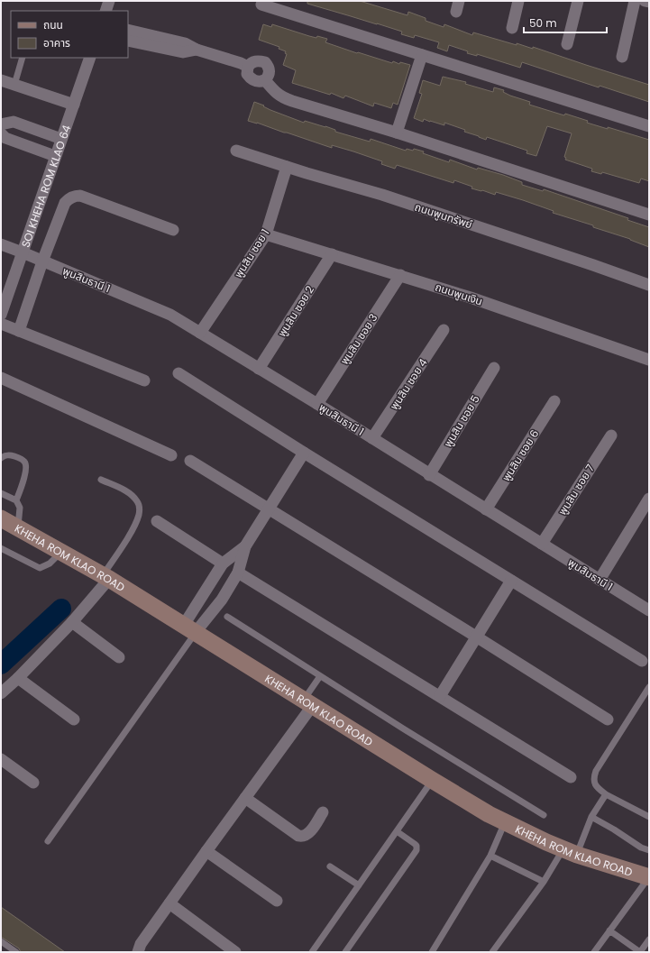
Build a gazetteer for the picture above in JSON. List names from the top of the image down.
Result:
{
  "streets": {
    "street": [
      "SOI KHEHA ROM KLAO 64",
      "ถนนพูนทรัพย์",
      "พูนสิน ซอย 1",
      "พูนสินธานี 1",
      "ถนนพูนเงิน",
      "พูนสิน ซอย 2",
      "พูนสิน ซอย 3",
      "พูนสิน ซอย 4",
      "พูนสิน ซอย 5",
      "พูนสิน ซอย 6",
      "พูนสิน ซอย 7",
      "KHEHA ROM KLAO ROAD"
    ]
  },
  "crossings": [
    ["SOI KHEHA ROM KLAO 64", "พูนสินธานี 1"],
    ["ถนนพูนทรัพย์", "พูนสิน ซอย 1"],
    ["พูนสิน ซอย 1", "พูนสินธานี 1"],
    ["พูนสิน ซอย 1", "ถนนพูนเงิน"],
    ["พูนสินธานี 1", "พูนสิน ซอย 2"],
    ["พูนสินธานี 1", "พูนสิน ซอย 3"],
    ["พูนสินธานี 1", "พูนสิน ซอย 4"],
    ["พูนสินธานี 1", "พูนสิน ซอย 5"],
    ["พูนสินธานี 1", "พูนสิน ซอย 6"],
    ["พูนสินธานี 1", "พูนสิน ซอย 7"],
    ["ถนนพูนเงิน", "พูนสิน ซอย 2"],
    ["ถนนพูนเงิน", "พูนสิน ซอย 3"]
  ],
  "legend": ["ถนน", "อาคาร"],
  "scale_bar": "50 m"
}
